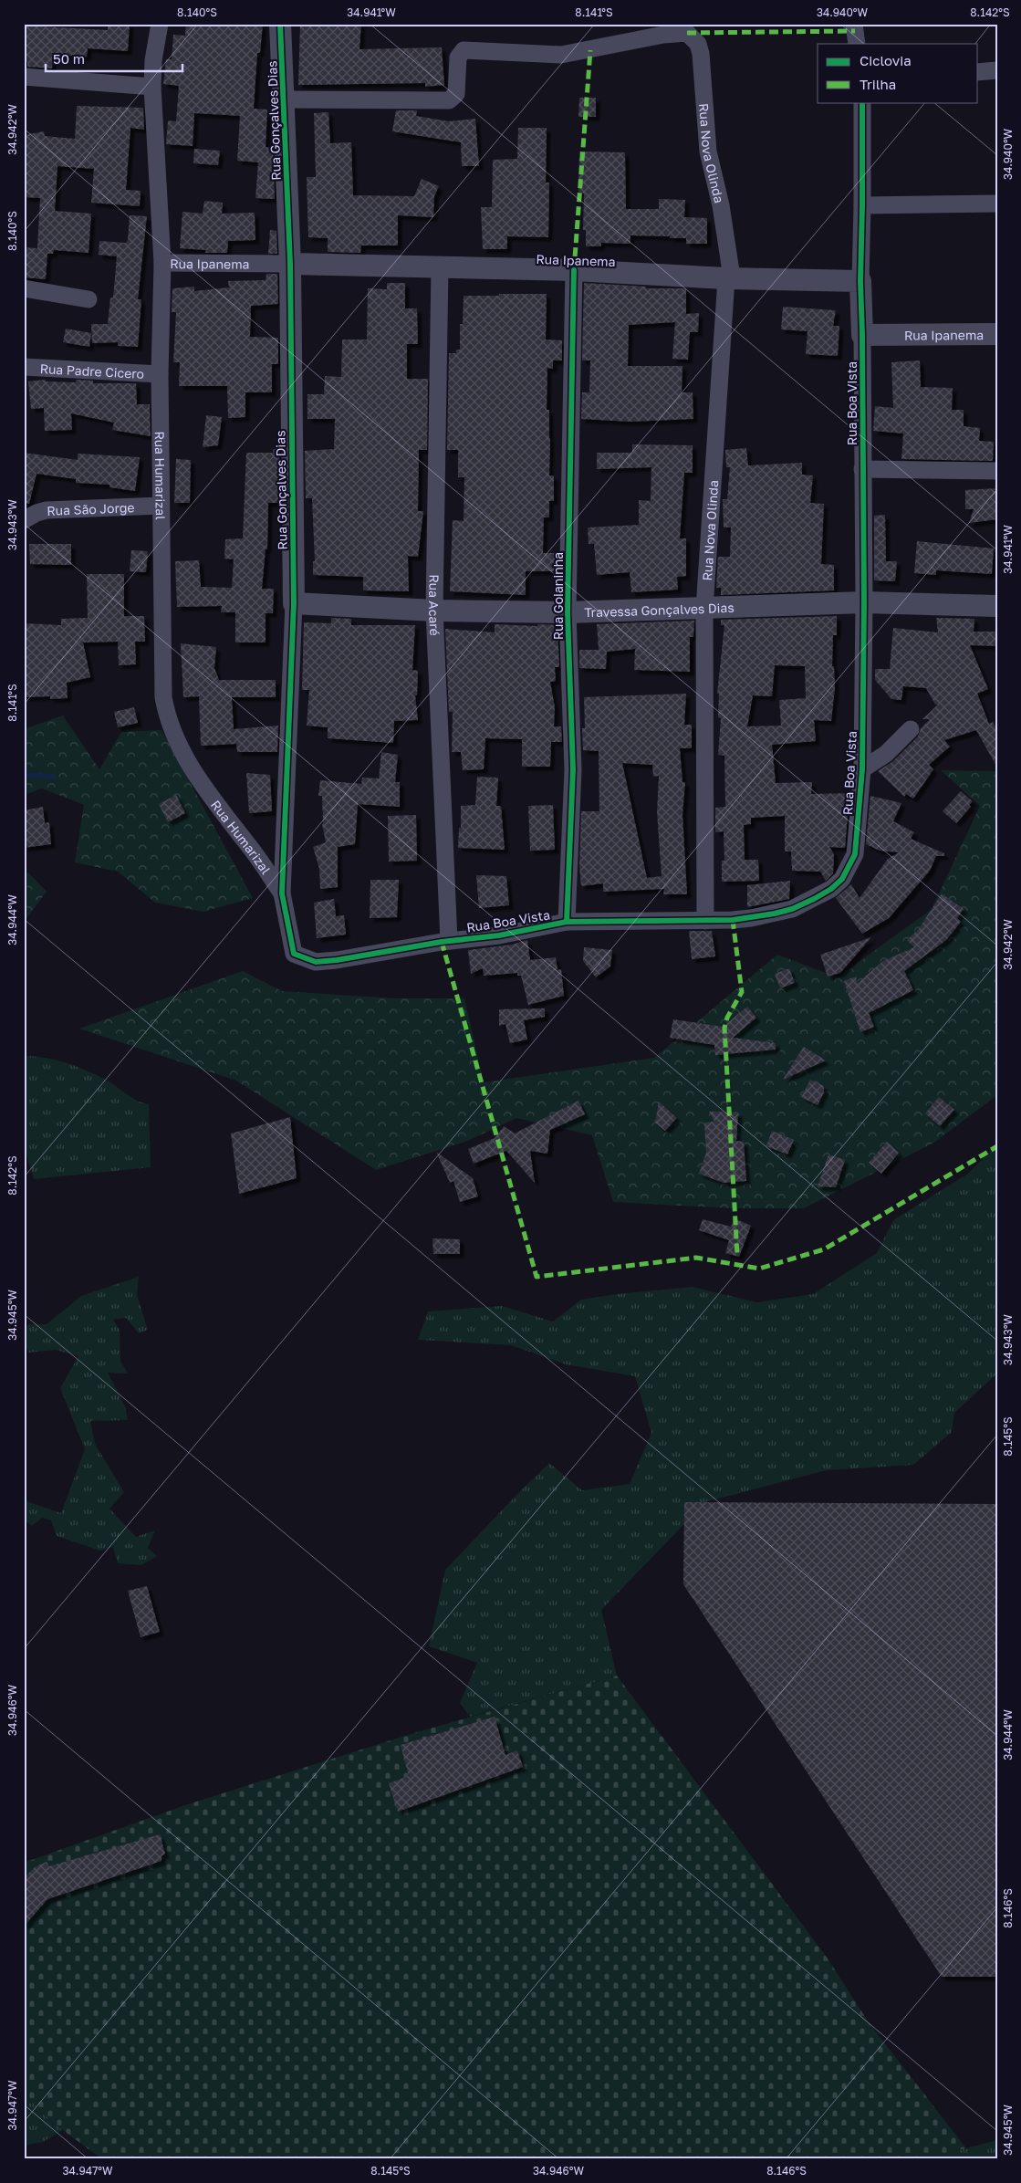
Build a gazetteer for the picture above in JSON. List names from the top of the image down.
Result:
{
  "streets": {
    "street": [
      "Rua Gonçalves Dias",
      "Rua Nova Olinda",
      "Rua Ipanema",
      "Rua Padre Cicero",
      "Rua Boa Vista",
      "Rua Humarizal",
      "Rua São Jorge",
      "Rua Goianinha",
      "Rua Acaré",
      "Travessa Gonçalves Dias"
    ]
  },
  "crossings": [
    ["Rua Gonçalves Dias", "Rua Ipanema"],
    ["Rua Gonçalves Dias", "Rua Boa Vista"],
    ["Rua Gonçalves Dias", "Rua Humarizal"],
    ["Rua Gonçalves Dias", "Travessa Gonçalves Dias"],
    ["Rua Nova Olinda", "Rua Ipanema"],
    ["Rua Nova Olinda", "Rua Boa Vista"],
    ["Rua Nova Olinda", "Travessa Gonçalves Dias"],
    ["Rua Ipanema", "Rua Boa Vista"],
    ["Rua Ipanema", "Rua Humarizal"],
    ["Rua Ipanema", "Rua Goianinha"],
    ["Rua Ipanema", "Rua Acaré"],
    ["Rua Padre Cicero", "Rua Humarizal"],
    ["Rua Boa Vista", "Rua Goianinha"],
    ["Rua Boa Vista", "Rua Acaré"],
    ["Rua Boa Vista", "Travessa Gonçalves Dias"],
    ["Rua Humarizal", "Rua São Jorge"],
    ["Rua Goianinha", "Travessa Gonçalves Dias"],
    ["Rua Acaré", "Travessa Gonçalves Dias"]
  ],
  "legend": ["Ciclovia", "Trilha"],
  "scale_bar": "50 m",
  "coordinates": [
    "8.140°S",
    "34.941°W",
    "8.141°S",
    "34.940°W",
    "8.142°S",
    "34.942°W",
    "34.943°W",
    "34.944°W",
    "34.945°W",
    "8.145°S",
    "34.946°W",
    "8.146°S",
    "34.947°W"
  ]
}
